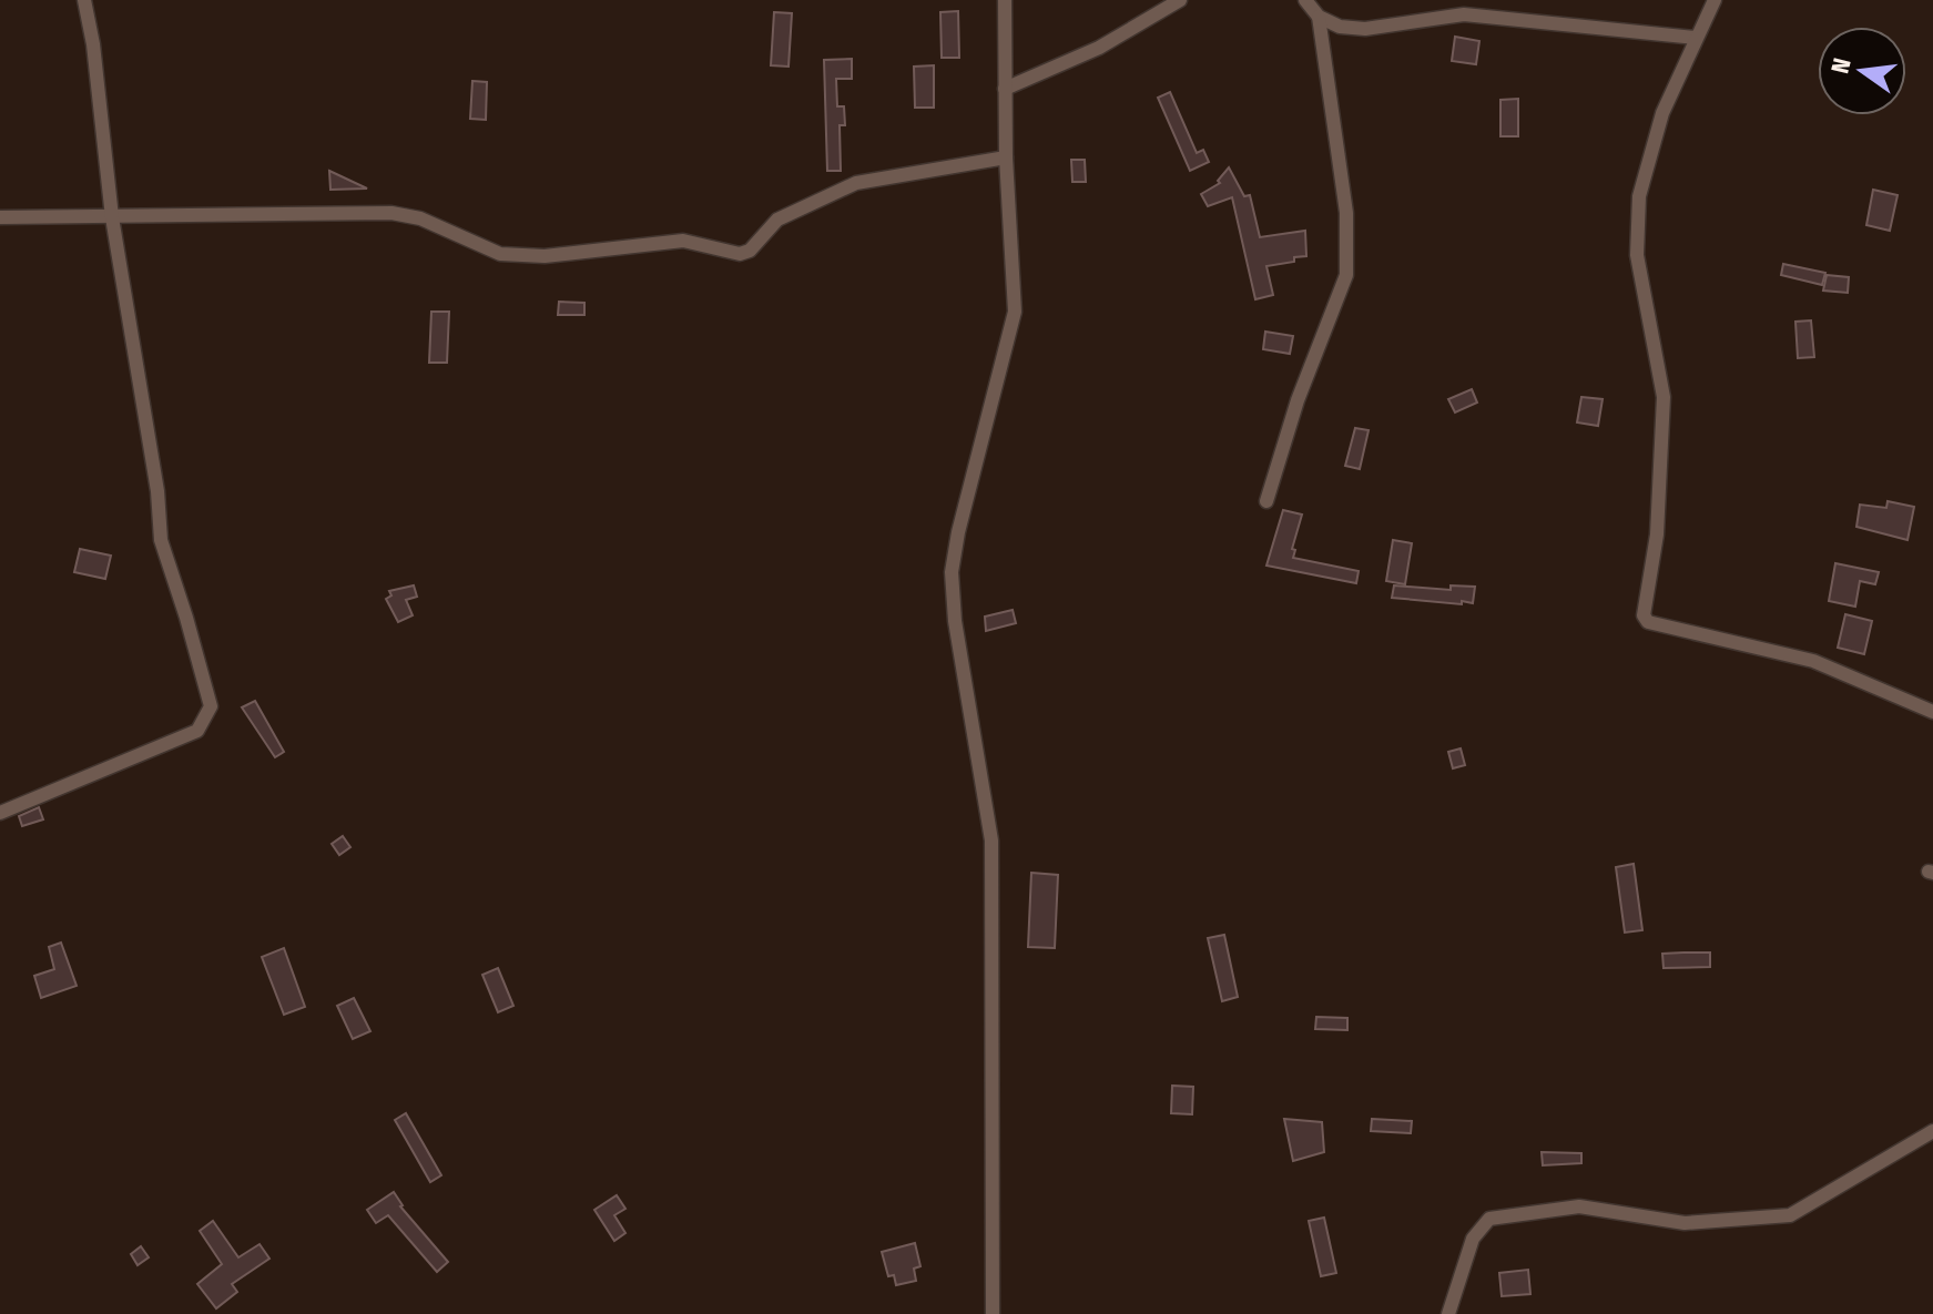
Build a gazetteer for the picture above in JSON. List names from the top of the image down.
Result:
{
  "north": "left"
}
